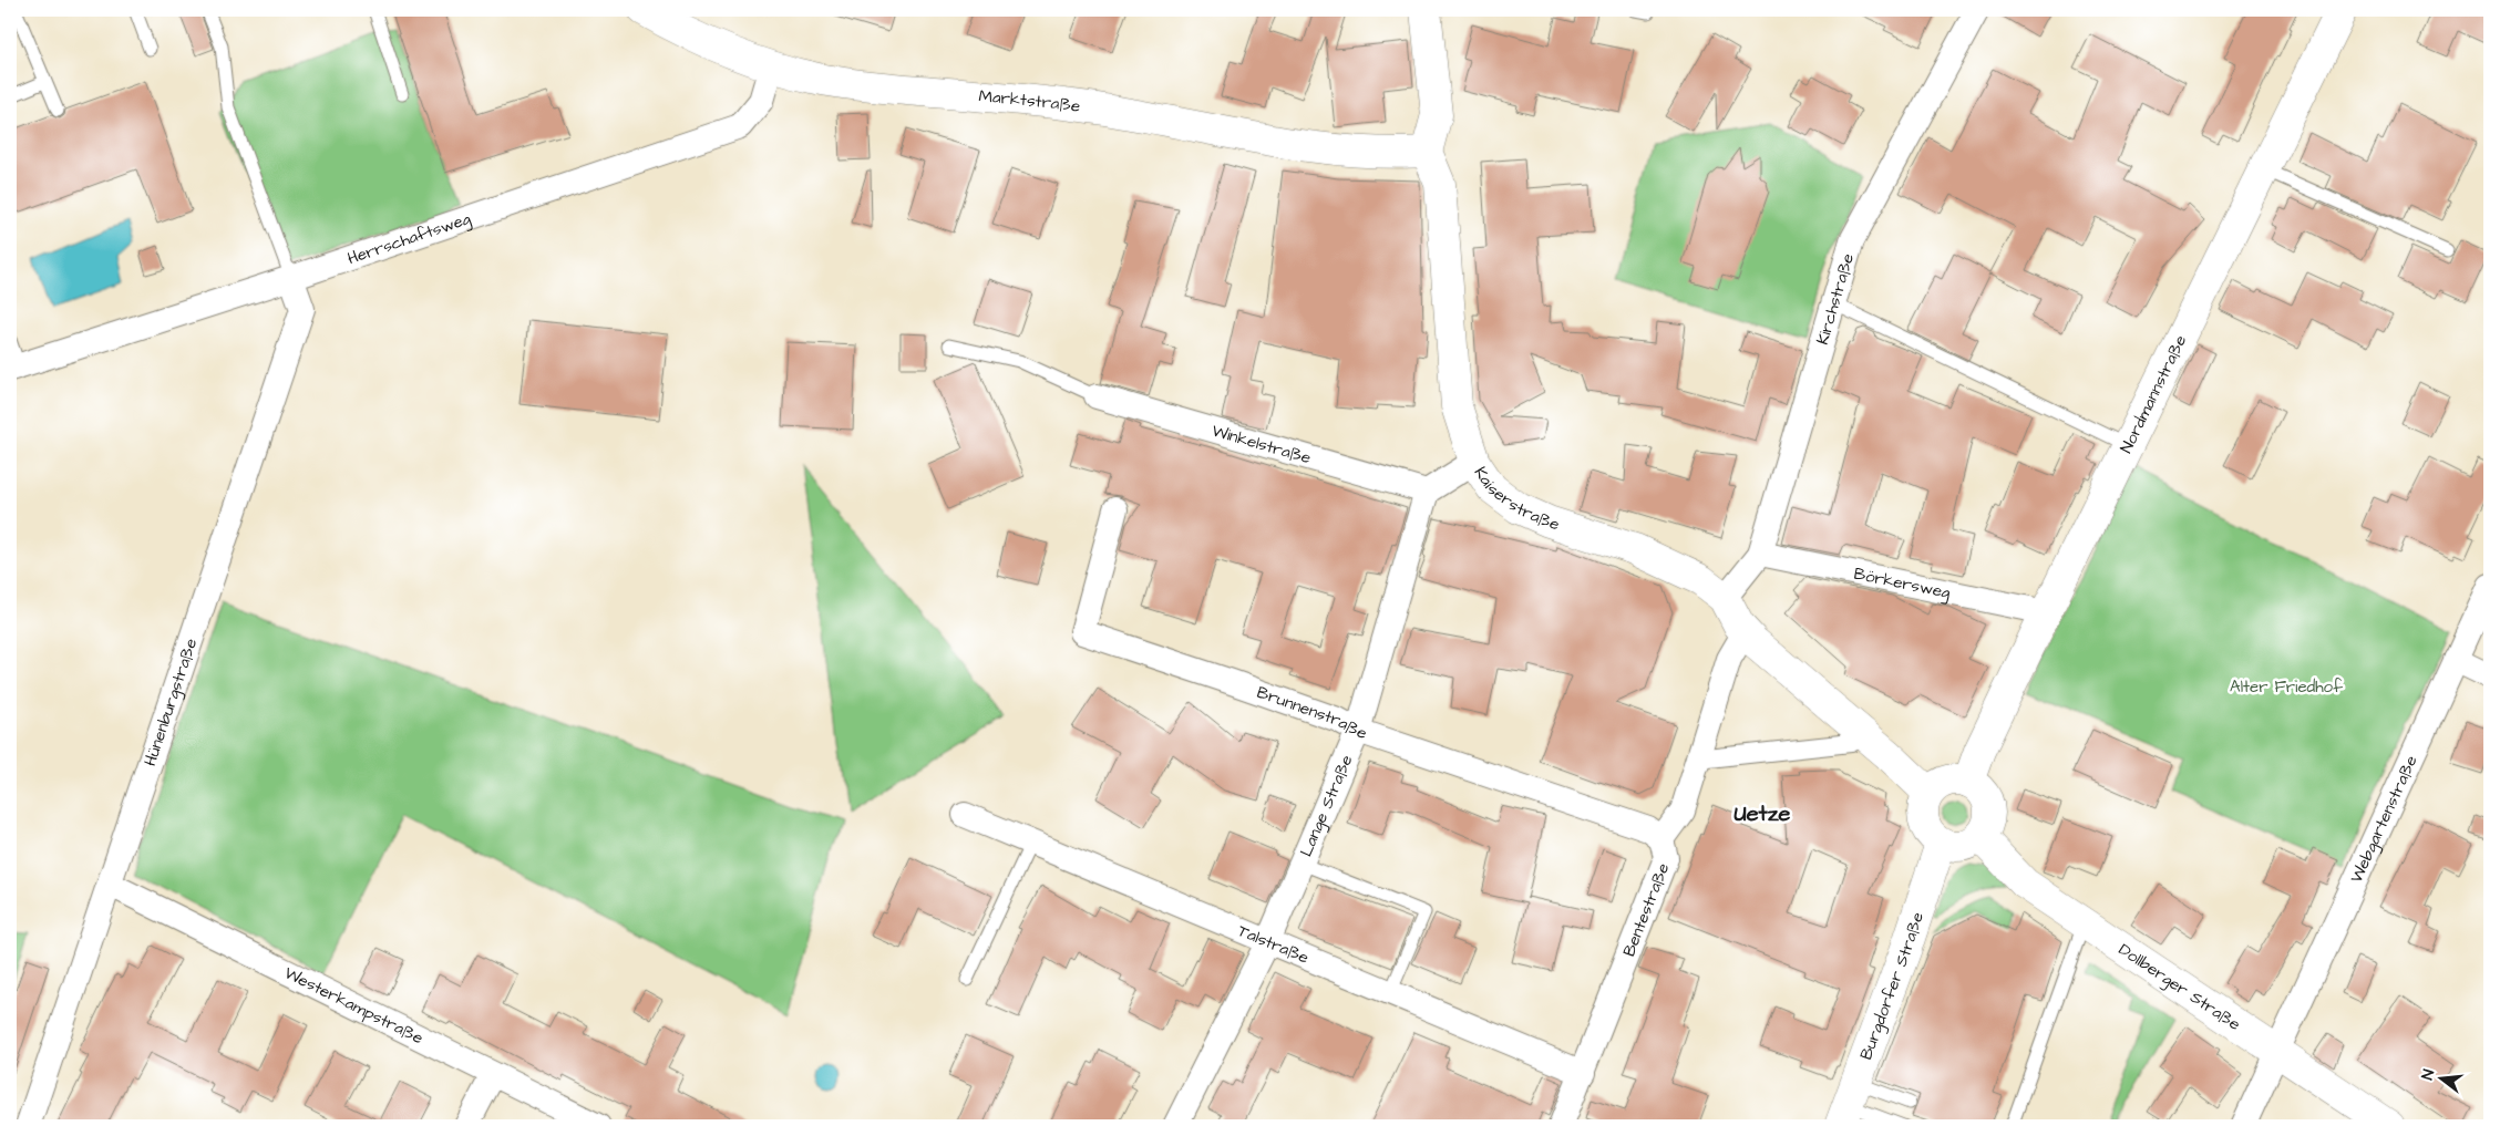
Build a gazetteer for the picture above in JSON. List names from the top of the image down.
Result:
{
  "streets": {
    "street": [
      "Marktstraße",
      "Herrschaftsweg",
      "Kirchstraße",
      "Nordmannstraße",
      "Winkelstraße",
      "Kaiserstraße",
      "Börkersweg",
      "Hünenburgstraße",
      "Brunnenstraße",
      "Lange Straße",
      "Webgartenstraße",
      "Bentestraße",
      "Talstraße",
      "Burgdorfer Straße",
      "Dollberger Straße",
      "Westerkampstraße"
    ]
  },
  "crossings": [
    ["Marktstraße", "Herrschaftsweg"],
    ["Marktstraße", "Kaiserstraße"],
    ["Herrschaftsweg", "Hünenburgstraße"],
    ["Kirchstraße", "Kaiserstraße"],
    ["Kirchstraße", "Börkersweg"],
    ["Nordmannstraße", "Kaiserstraße"],
    ["Nordmannstraße", "Börkersweg"],
    ["Nordmannstraße", "Burgdorfer Straße"],
    ["Nordmannstraße", "Dollberger Straße"],
    ["Winkelstraße", "Lange Straße"],
    ["Kaiserstraße", "Bentestraße"],
    ["Kaiserstraße", "Burgdorfer Straße"],
    ["Kaiserstraße", "Dollberger Straße"],
    ["Hünenburgstraße", "Westerkampstraße"],
    ["Brunnenstraße", "Lange Straße"],
    ["Brunnenstraße", "Bentestraße"],
    ["Lange Straße", "Talstraße"],
    ["Webgartenstraße", "Dollberger Straße"],
    ["Bentestraße", "Talstraße"],
    ["Burgdorfer Straße", "Dollberger Straße"]
  ],
  "districts": ["Uetze"],
  "parks": ["Alter Friedhof"],
  "north": "left"
}
